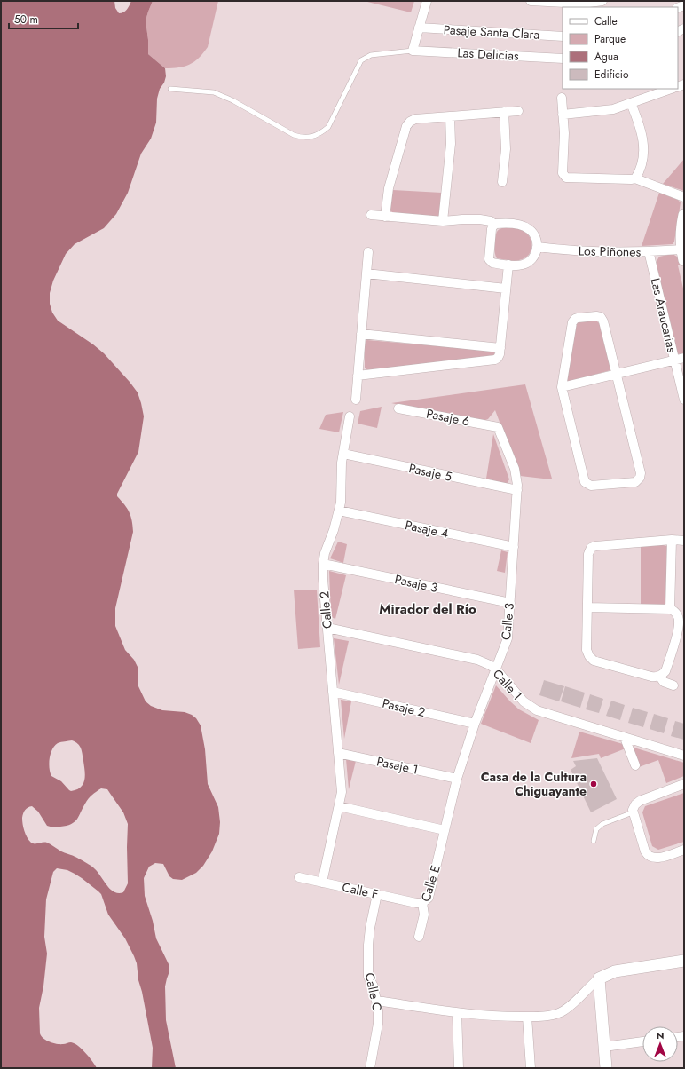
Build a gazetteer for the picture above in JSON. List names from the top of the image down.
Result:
{
  "streets": {
    "street": [
      "Pasaje Santa Clara",
      "Las Delicias",
      "Los Piñones",
      "Las Araucarias",
      "Pasaje 6",
      "Pasaje 5",
      "Pasaje 4",
      "Pasaje 3",
      "Calle 2",
      "Calle 3",
      "Calle 1",
      "Pasaje 2",
      "Pasaje 1",
      "Calle E",
      "Calle F",
      "Calle C"
    ]
  },
  "crossings": [
    ["Los Piñones", "Las Araucarias"],
    ["Pasaje 6", "Calle 3"],
    ["Pasaje 5", "Calle 2"],
    ["Pasaje 5", "Calle 3"],
    ["Pasaje 4", "Calle 2"],
    ["Pasaje 4", "Calle 3"],
    ["Pasaje 3", "Calle 2"],
    ["Pasaje 3", "Calle 3"],
    ["Calle 2", "Calle 1"],
    ["Calle 2", "Pasaje 2"],
    ["Calle 2", "Pasaje 1"],
    ["Calle 3", "Calle 1"],
    ["Calle 3", "Pasaje 2"],
    ["Calle 3", "Pasaje 1"],
    ["Calle 3", "Calle E"],
    ["Calle E", "Calle F"],
    ["Calle F", "Calle C"]
  ],
  "districts": ["Mirador del Río"],
  "places": ["Casa de la Cultura Chiguayante"],
  "legend": [
    "Calle",
    "Parque",
    "Agua",
    "Edificio"
  ],
  "scale_bar": "50 m",
  "north": "top"
}
